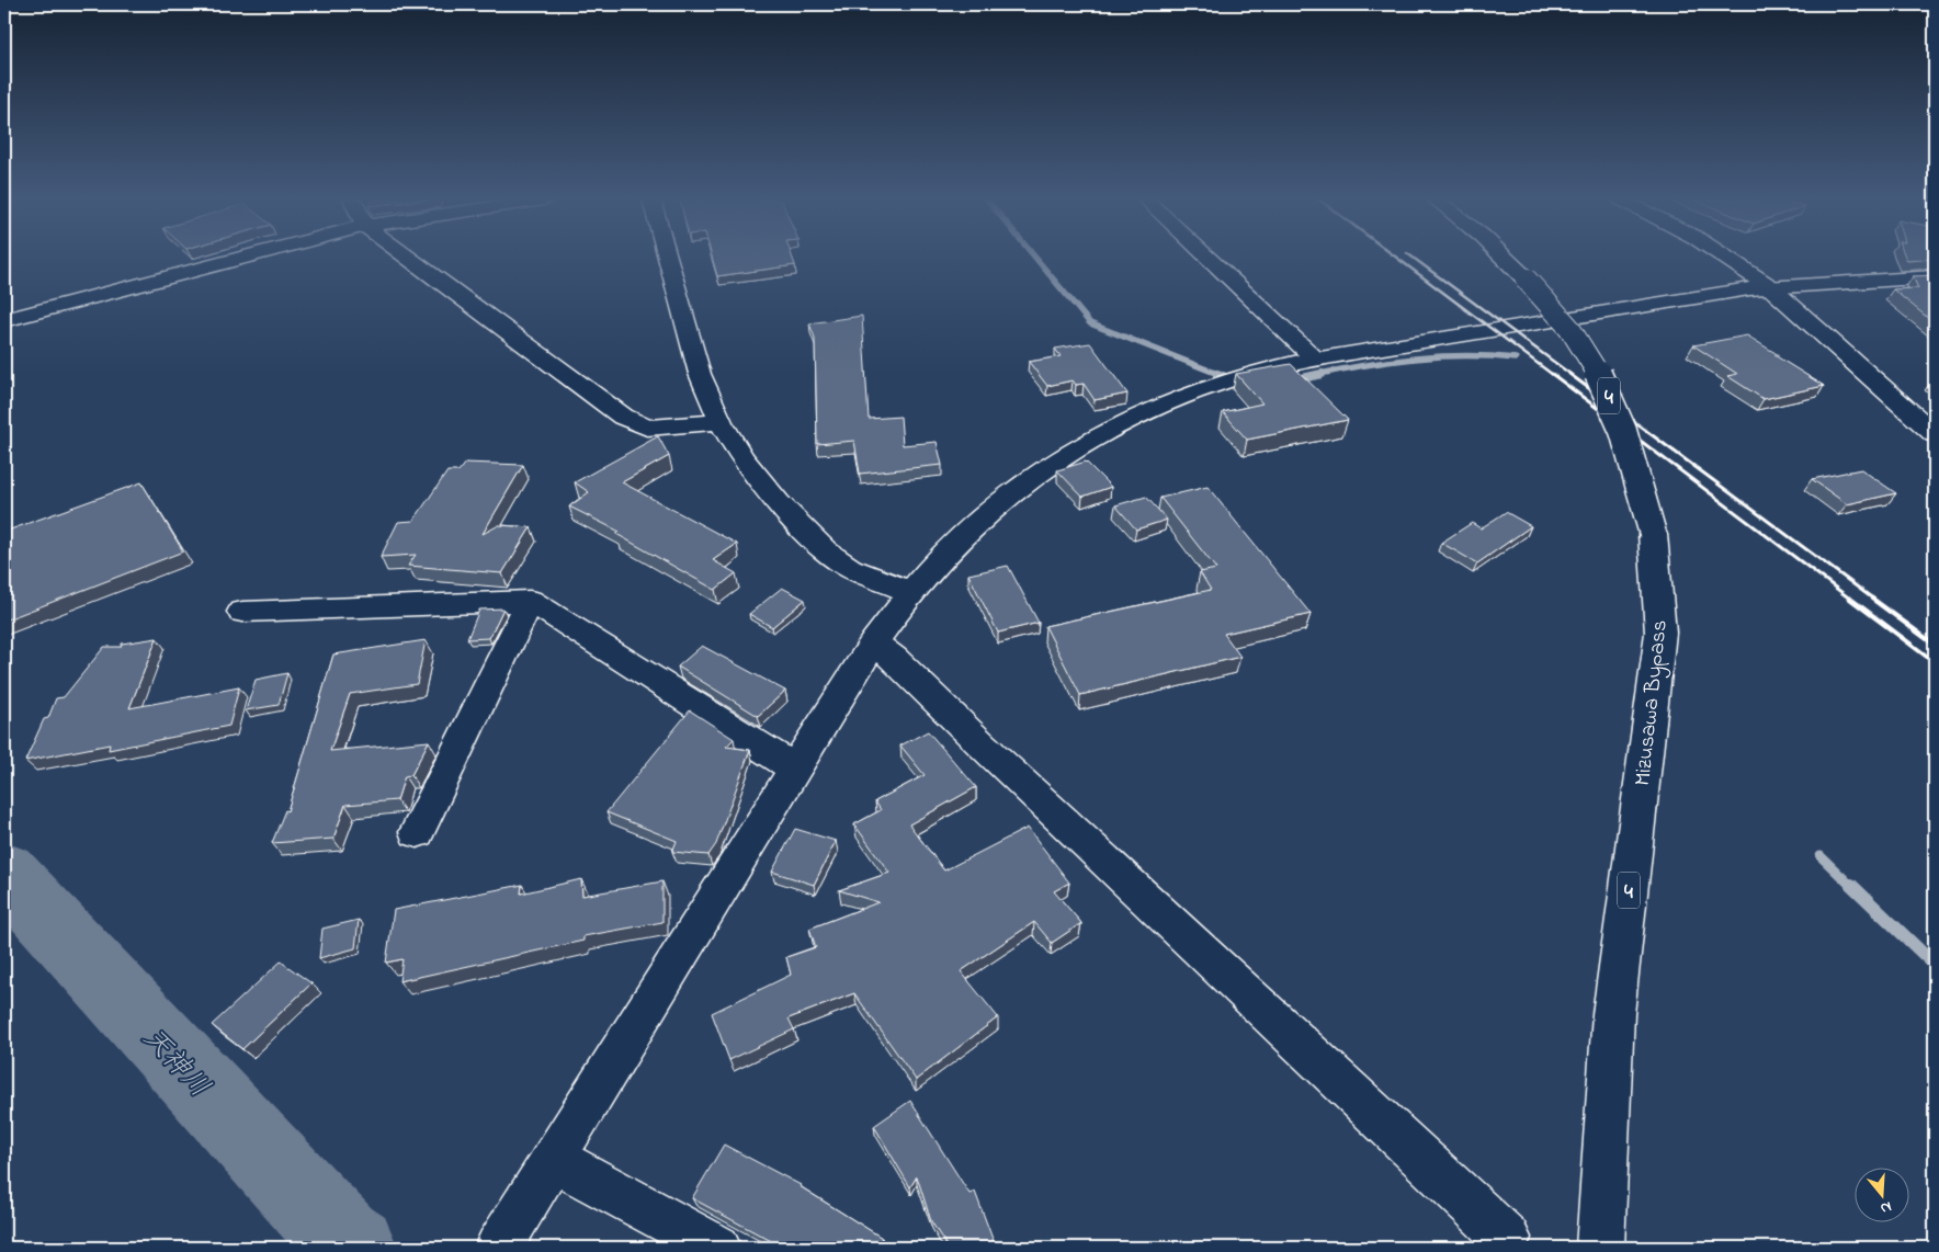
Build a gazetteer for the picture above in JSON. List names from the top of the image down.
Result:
{
  "streets": {
    "main road": ["4", "Mizusawa Bypass"]
  },
  "water": ["天神川"],
  "north": "bottom"
}
